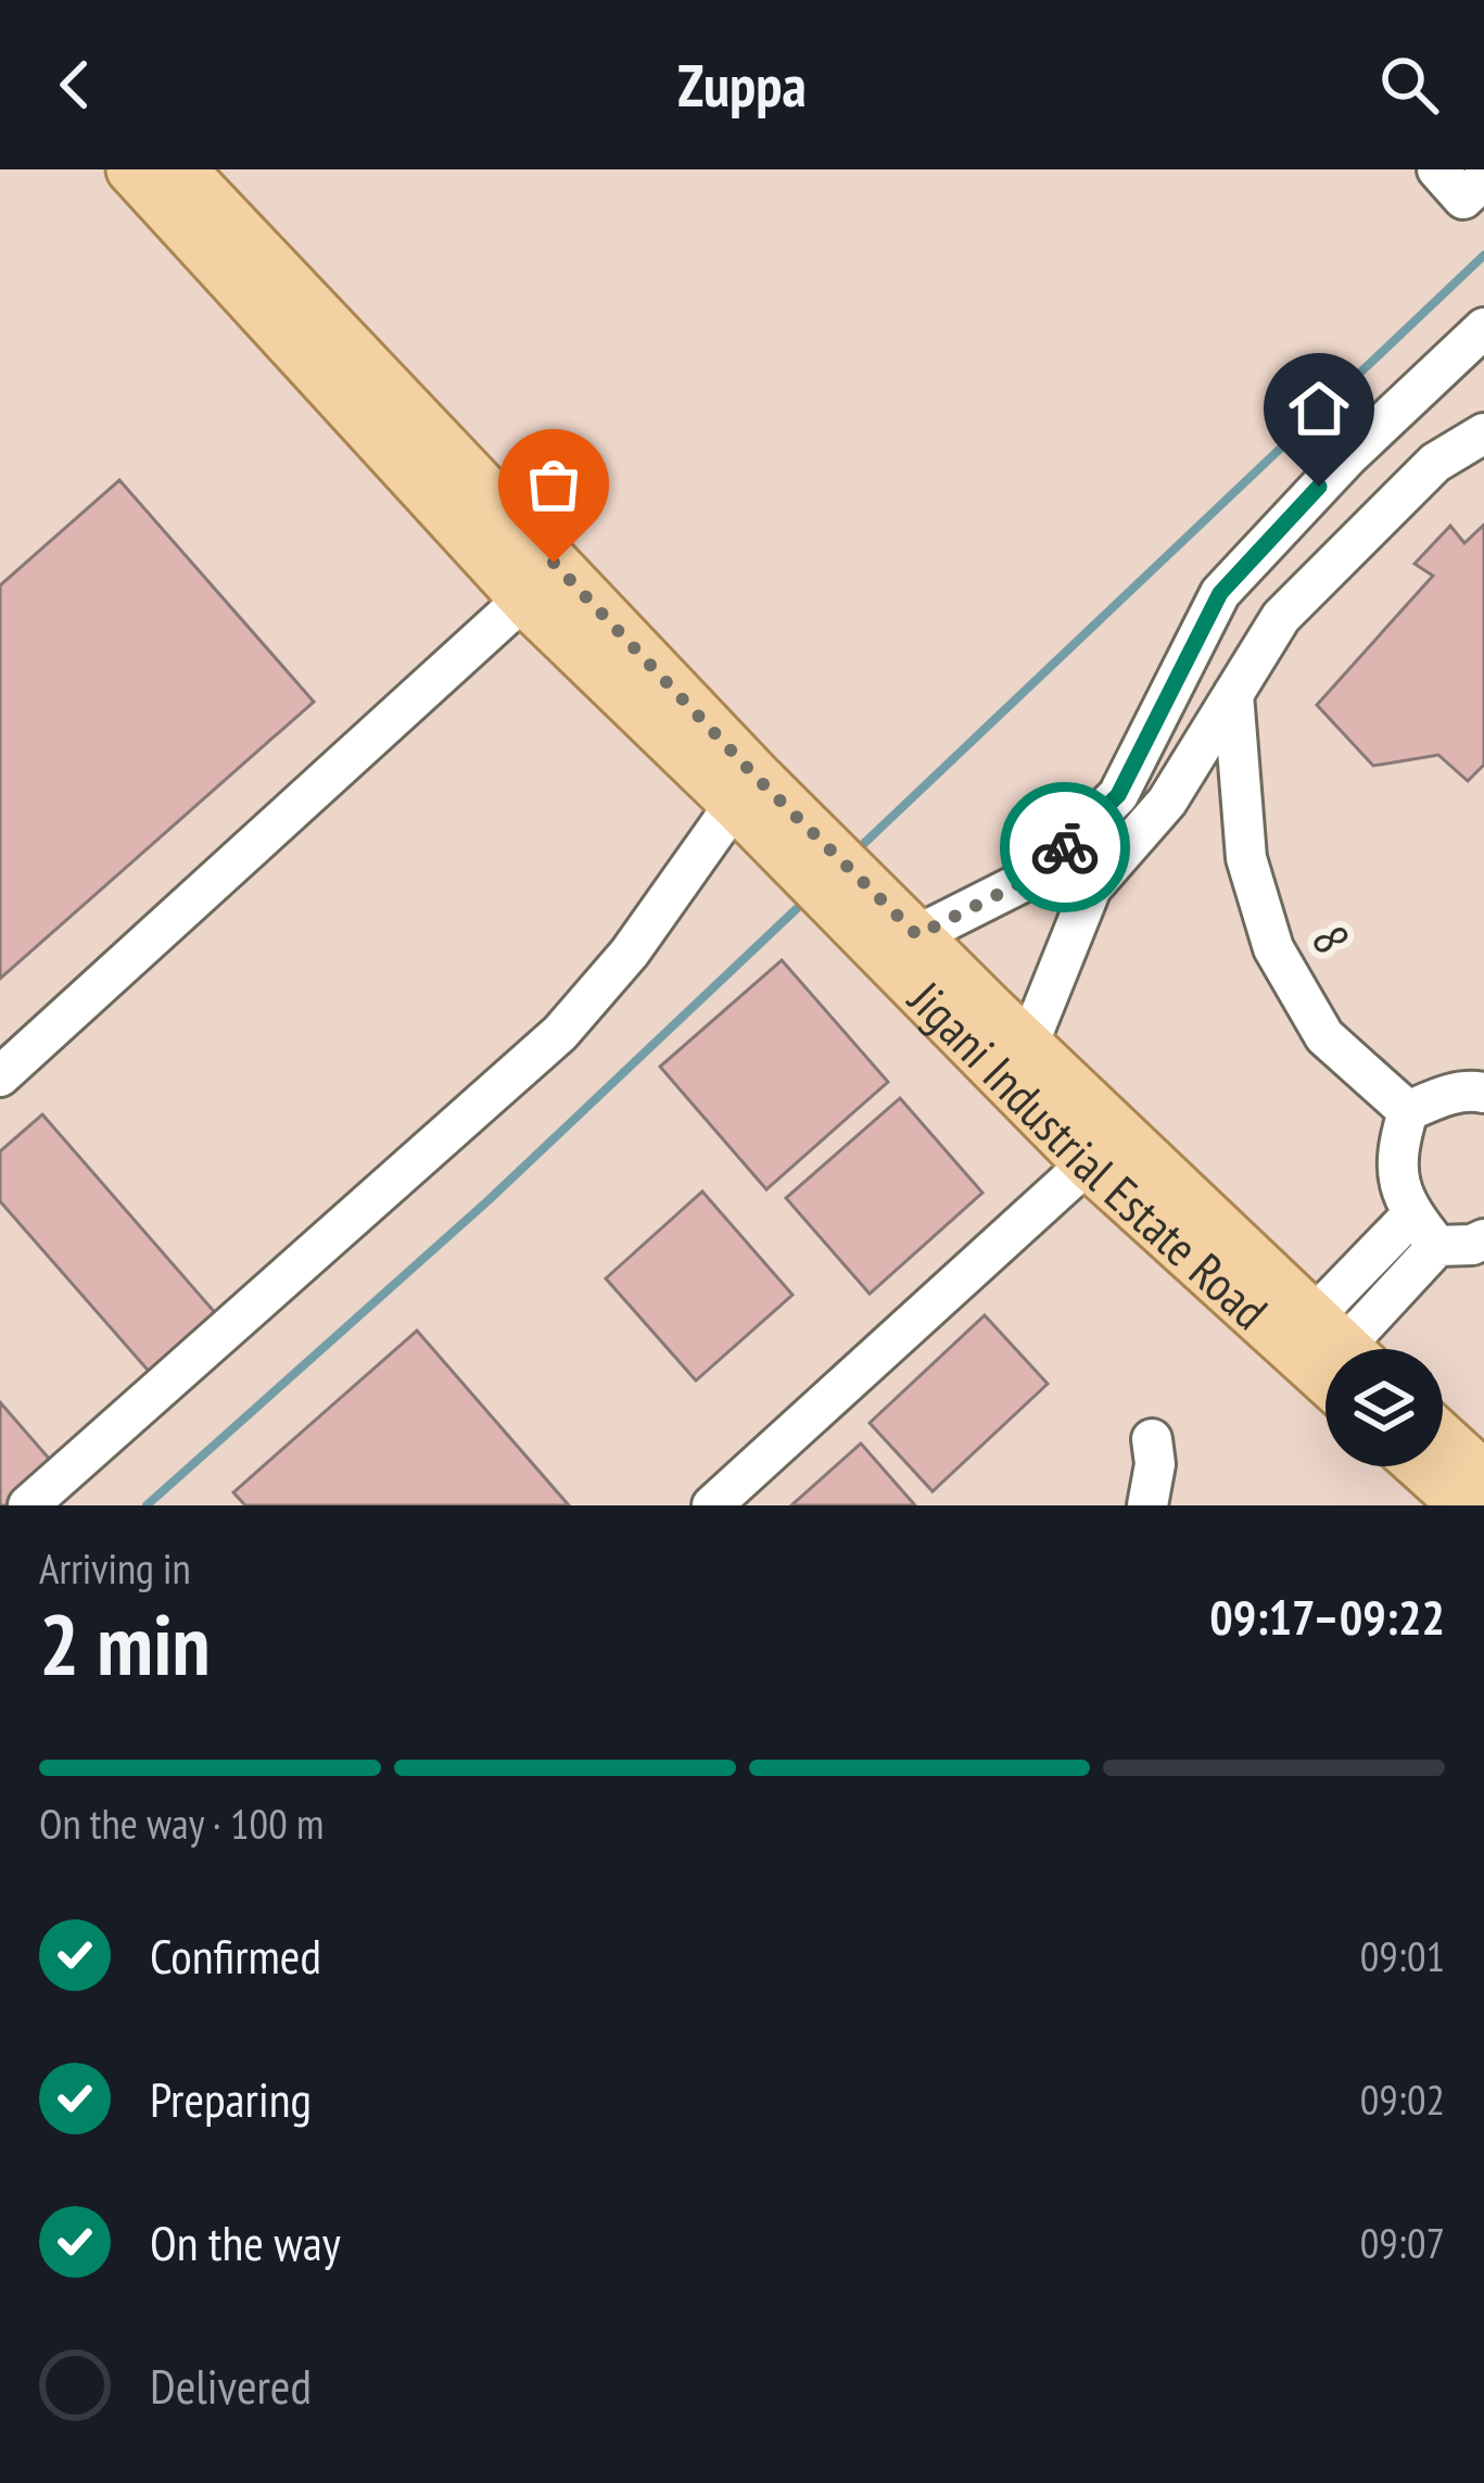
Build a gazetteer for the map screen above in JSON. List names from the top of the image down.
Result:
{
  "streets": {
    "main road": ["Jigani Industrial Estate Road"],
    "lane": ["8"]
  },
  "page": {
    "header": "Zuppa",
    "heading": ["2 min", "Arriving in", "09:17–09:22"],
    "bar": "On the way · 100 m",
    "list": [
      ["Confirmed", "09:01"],
      ["Preparing", "09:02"],
      ["On the way", "09:07"],
      "Delivered"
    ]
  }
}
